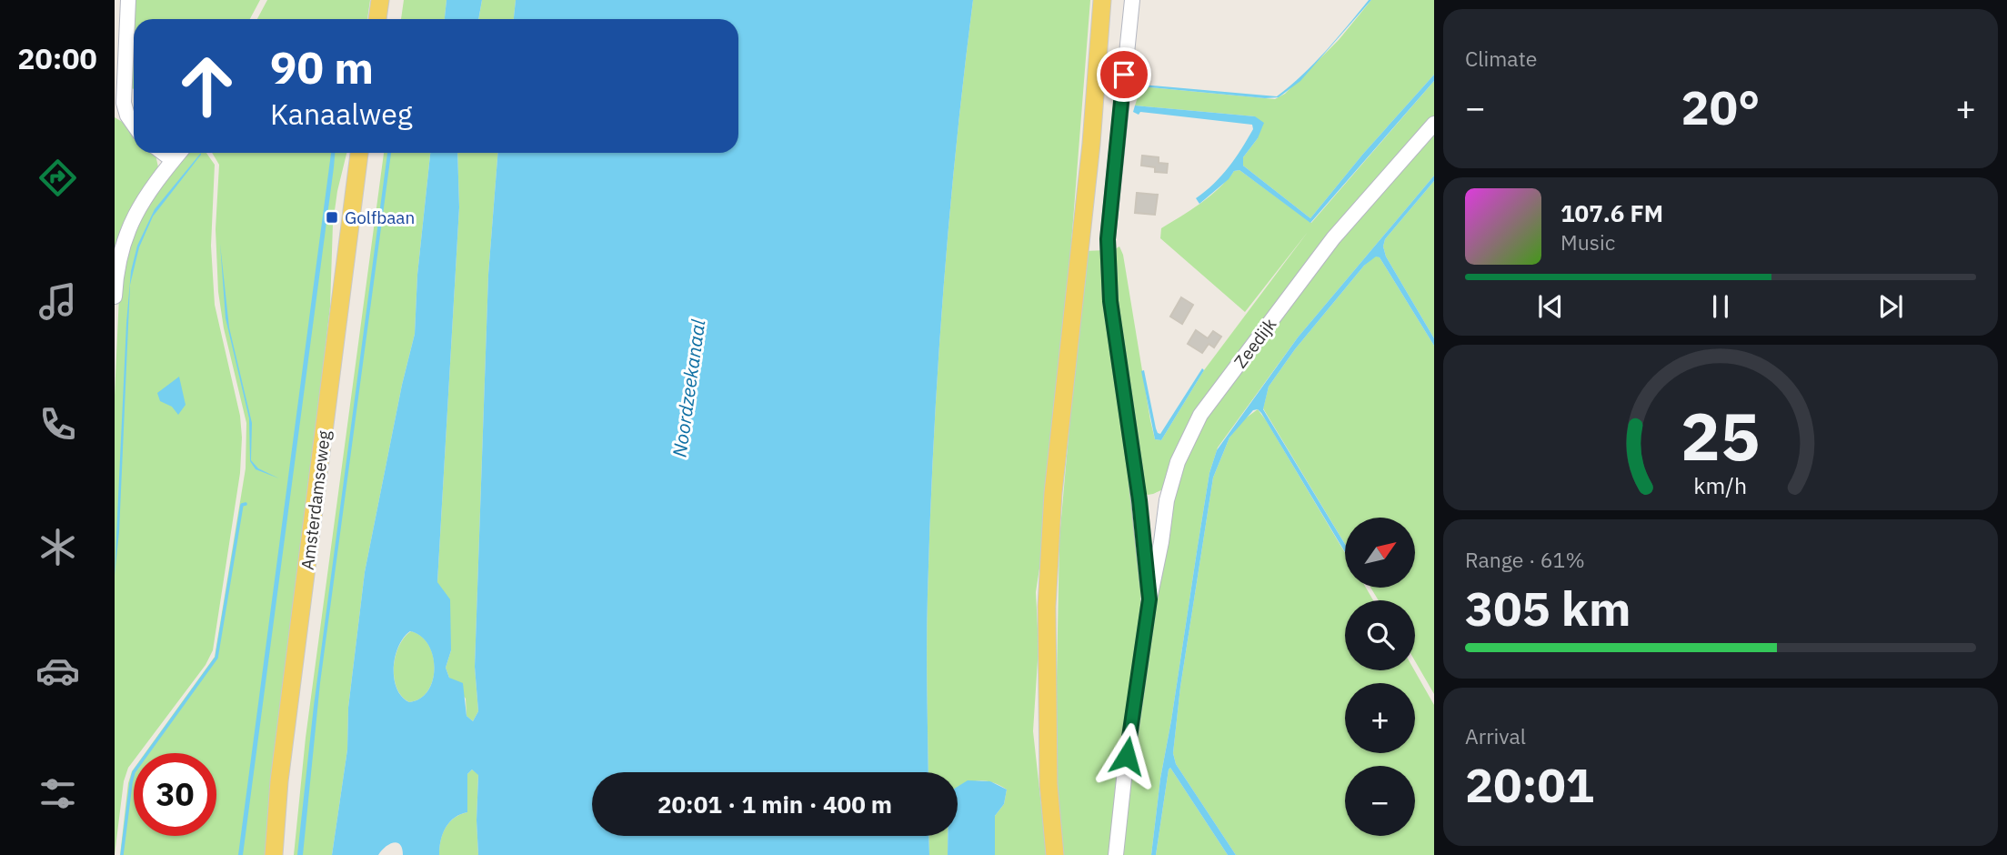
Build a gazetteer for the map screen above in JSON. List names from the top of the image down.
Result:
{
  "streets": {
    "main road": ["Amsterdamseweg"],
    "street": ["Zeedijk"]
  },
  "water": ["Noordzeekanaal"],
  "places": {
    "transit": ["Golfbaan"]
  },
  "north": "top right",
  "page": {
    "tabs": "20:00",
    "tile": [
      "Climate",
      ["Range · 61%", "305 km"],
      ["Arrival", "20:01"]
    ],
    "turn": ["90 m", "Kanaalweg"],
    "heat": ["−", "20°", "+"],
    "song": ["107.6 FM", "Music"],
    "map_buttons": ["+", "−"],
    "limit": "30",
    "trip": "20:01 · 1 min · 400 m",
    "gauge": ["25", "km/h"]
  }
}
